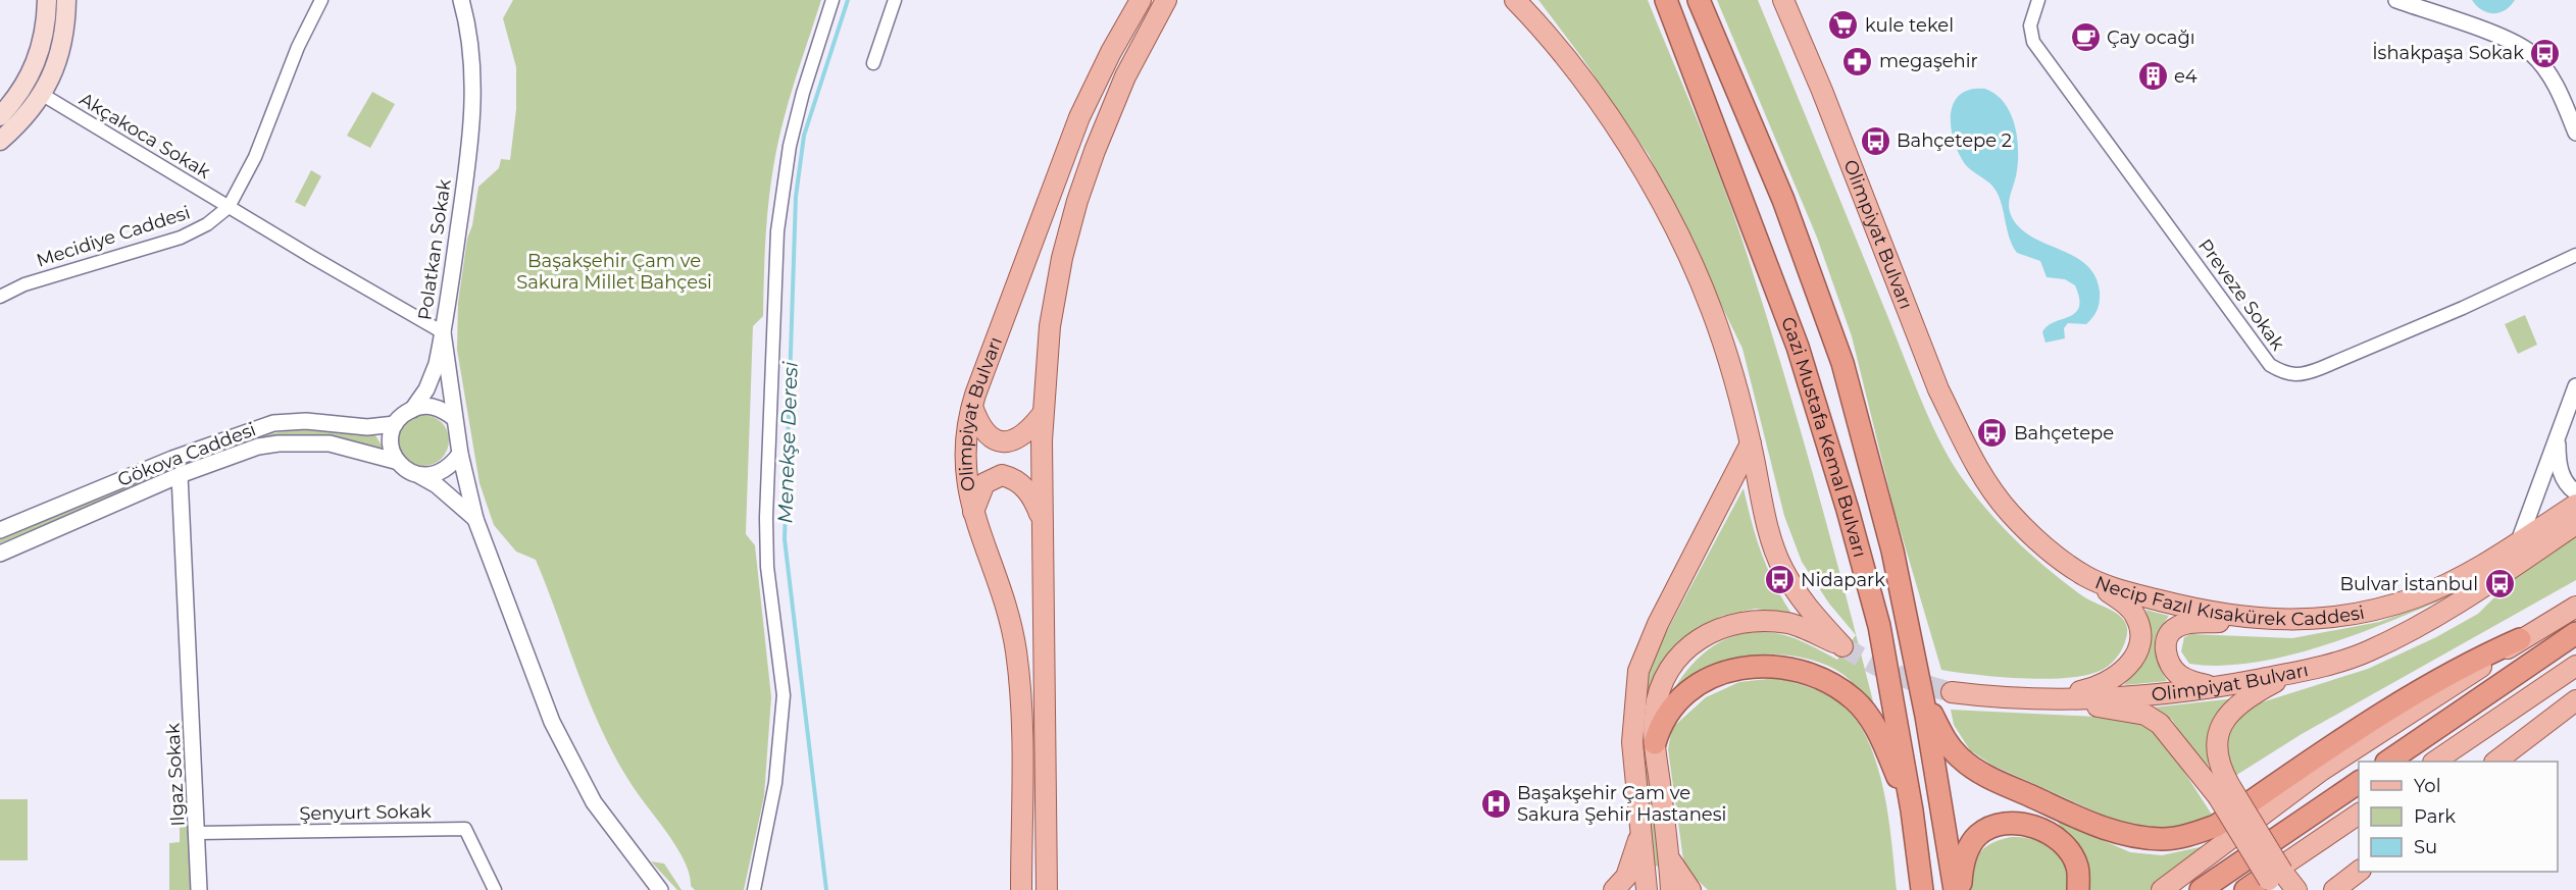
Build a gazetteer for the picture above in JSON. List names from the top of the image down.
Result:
{
  "streets": {
    "highway": ["Gazi Mustafa Kemal Bulvarı"],
    "main road": ["Olimpiyat Bulvarı", "Necip Fazıl Kısakürek Caddesi"],
    "street": [
      "Akçakoca Sokak",
      "Mecidiye Caddesi",
      "Polatkan Sokak",
      "Preveze Sokak",
      "Gökova Caddesi",
      "Ilgaz Sokak",
      "Şenyurt Sokak"
    ]
  },
  "crossings": [
    ["Akçakoca Sokak", "Mecidiye Caddesi"],
    ["Akçakoca Sokak", "Polatkan Sokak"],
    ["Olimpiyat Bulvarı", "Necip Fazıl Kısakürek Caddesi"],
    ["Mecidiye Caddesi", "Polatkan Sokak"],
    ["Gökova Caddesi", "Ilgaz Sokak"],
    ["Ilgaz Sokak", "Şenyurt Sokak"]
  ],
  "water": ["Menekşe Deresi"],
  "parks": ["Başakşehir Çam ve Sakura Millet Bahçesi"],
  "places": {
    "supermarket": ["kule tekel"],
    "cafe": ["Çay ocağı"],
    "bus stop": [
      "İshakpaşa Sokak",
      "Bahçetepe 2",
      "Bahçetepe",
      "Nidapark",
      "Bulvar İstanbul"
    ],
    "pharmacy": ["megaşehir"],
    "building": ["e4"],
    "hospital": ["Başakşehir Çam ve Sakura Şehir Hastanesi"]
  },
  "legend": ["Yol", "Park", "Su"]
}
